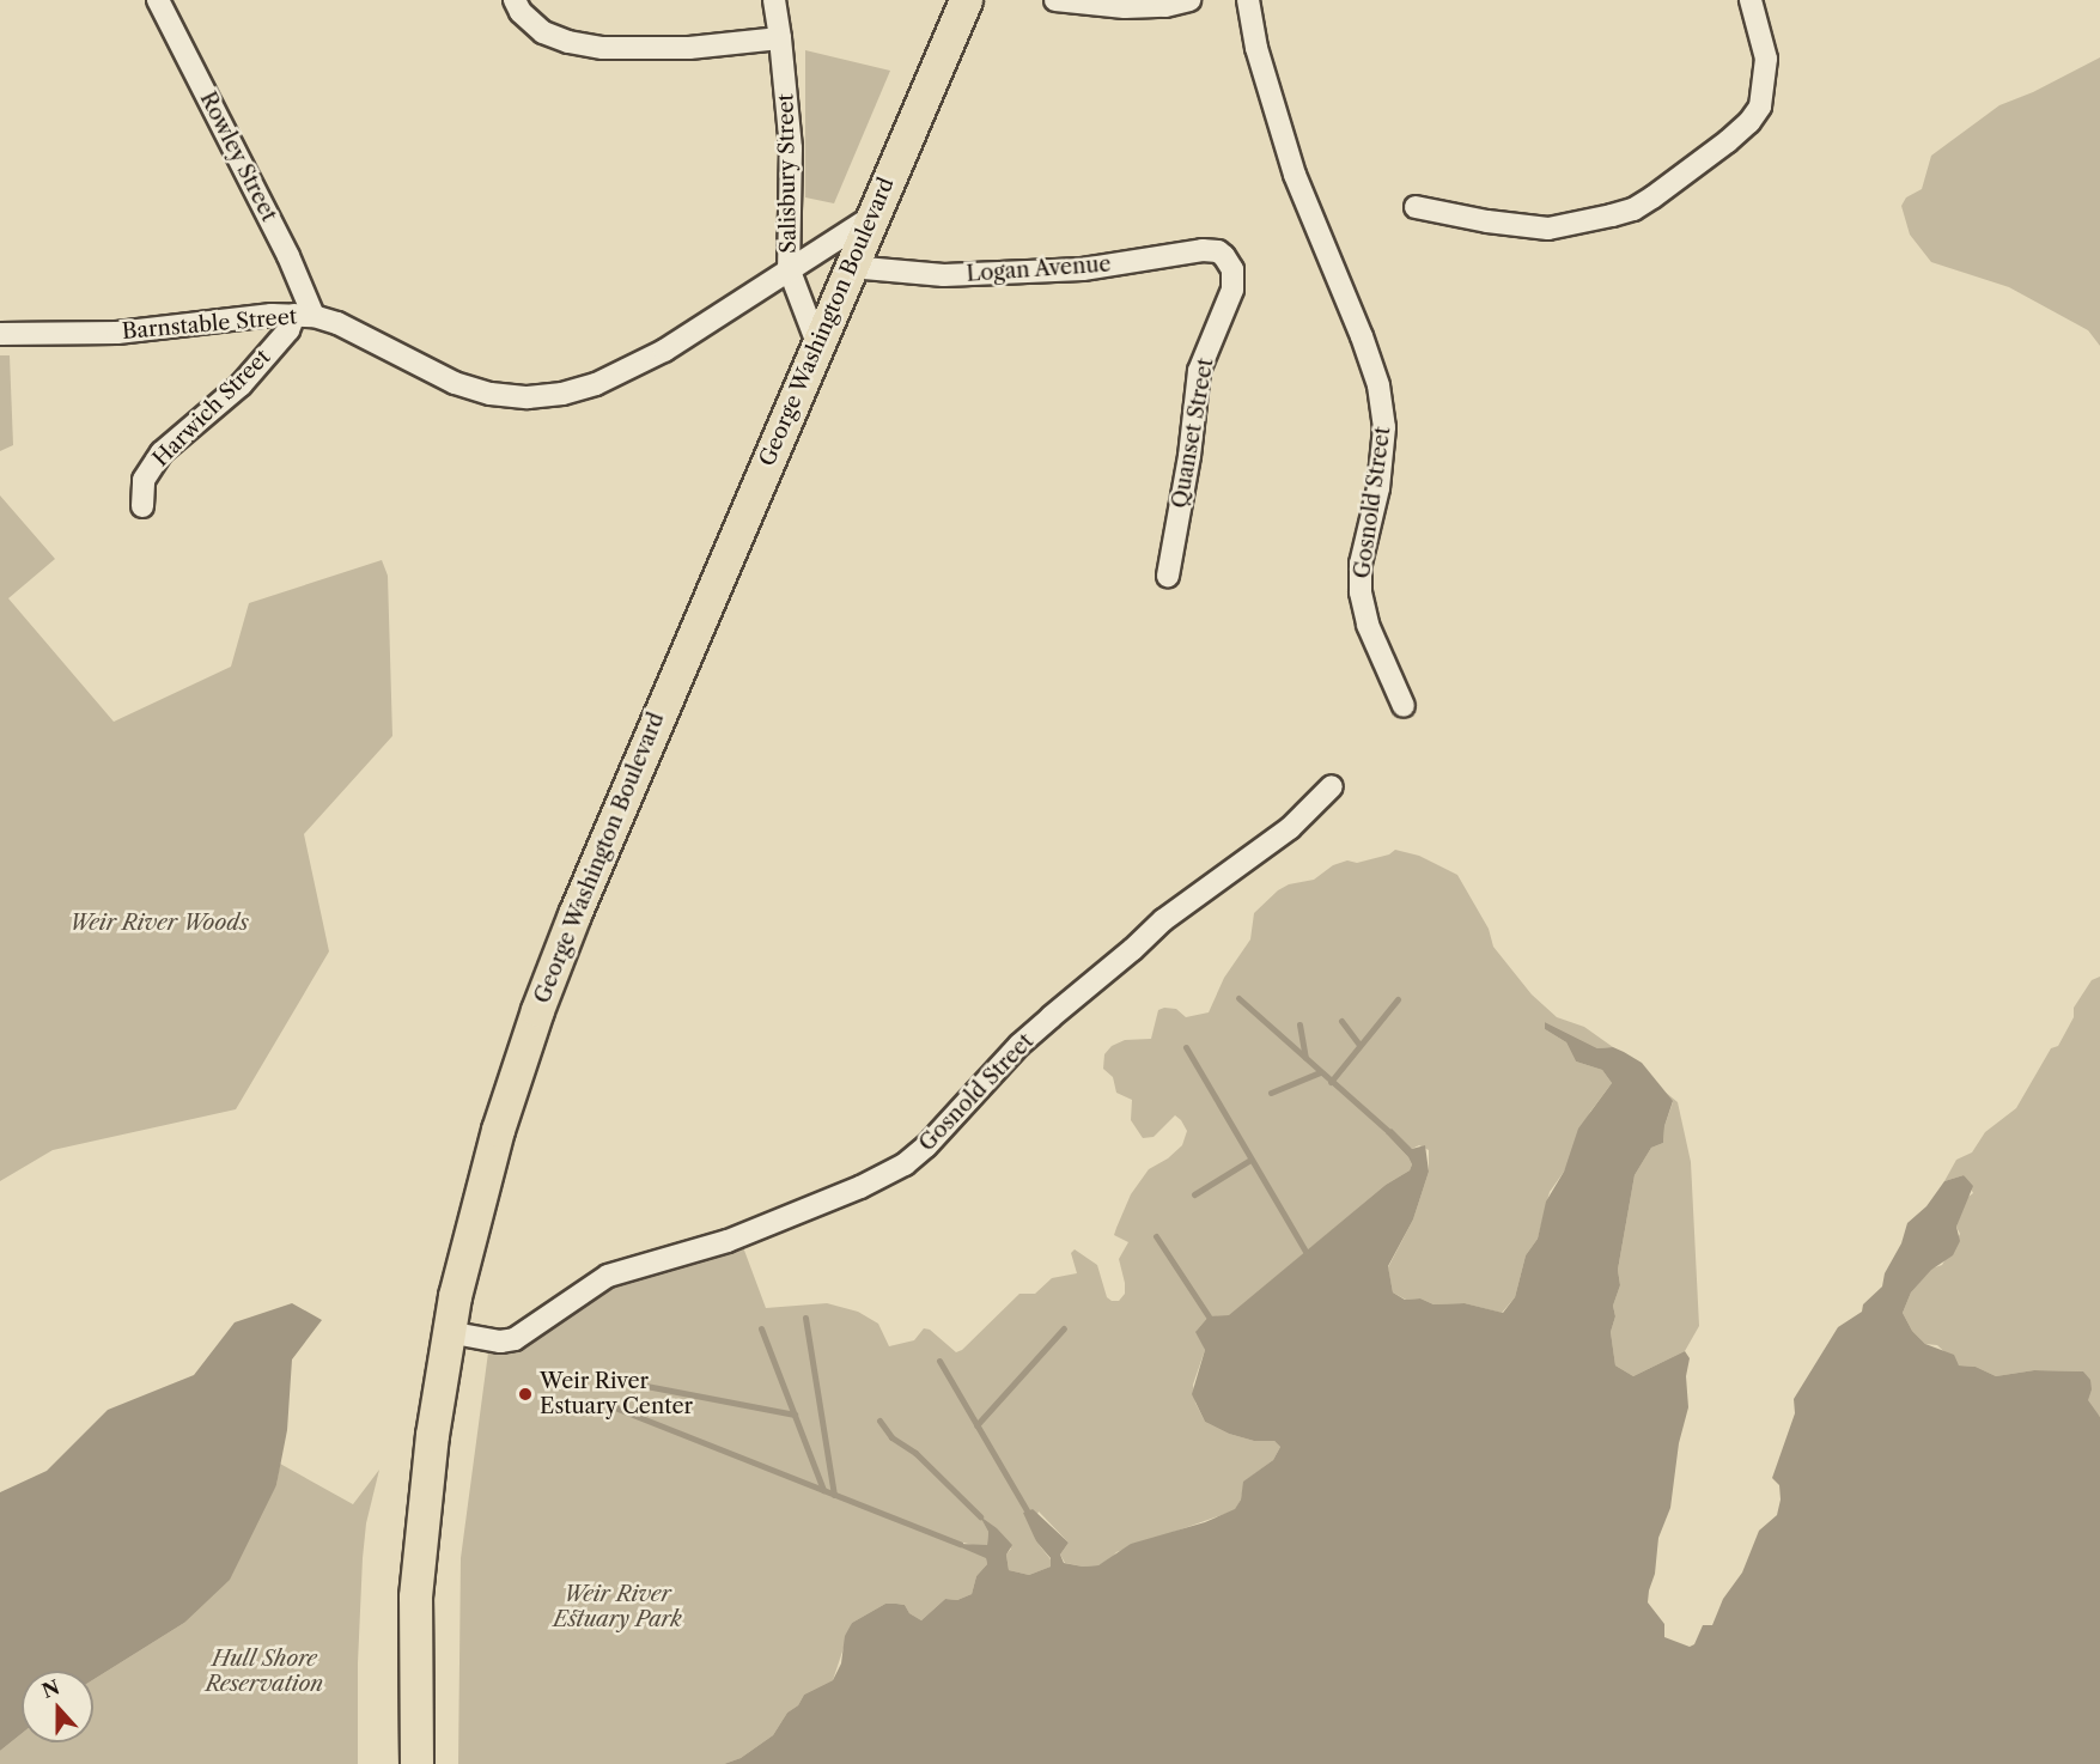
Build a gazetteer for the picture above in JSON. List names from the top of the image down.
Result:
{
  "streets": {
    "main road": ["George Washington Boulevard"],
    "street": [
      "Rowley Street",
      "Salisbury Street",
      "Logan Avenue",
      "Barnstable Street",
      "Harwich Street",
      "Quanset Street",
      "Gosnold Street"
    ]
  },
  "crossings": [
    ["Rowley Street", "Barnstable Street"],
    ["Rowley Street", "Harwich Street"],
    ["Salisbury Street", "George Washington Boulevard"],
    ["Salisbury Street", "Barnstable Street"],
    ["Logan Avenue", "George Washington Boulevard"],
    ["Logan Avenue", "Quanset Street"],
    ["George Washington Boulevard", "Barnstable Street"],
    ["George Washington Boulevard", "Gosnold Street"],
    ["Barnstable Street", "Harwich Street"]
  ],
  "parks": ["Weir River Woods", "Weir River Estuary Park", "Hull Shore Reservation"],
  "places": ["Weir River Estuary Center"],
  "north": "top"
}
